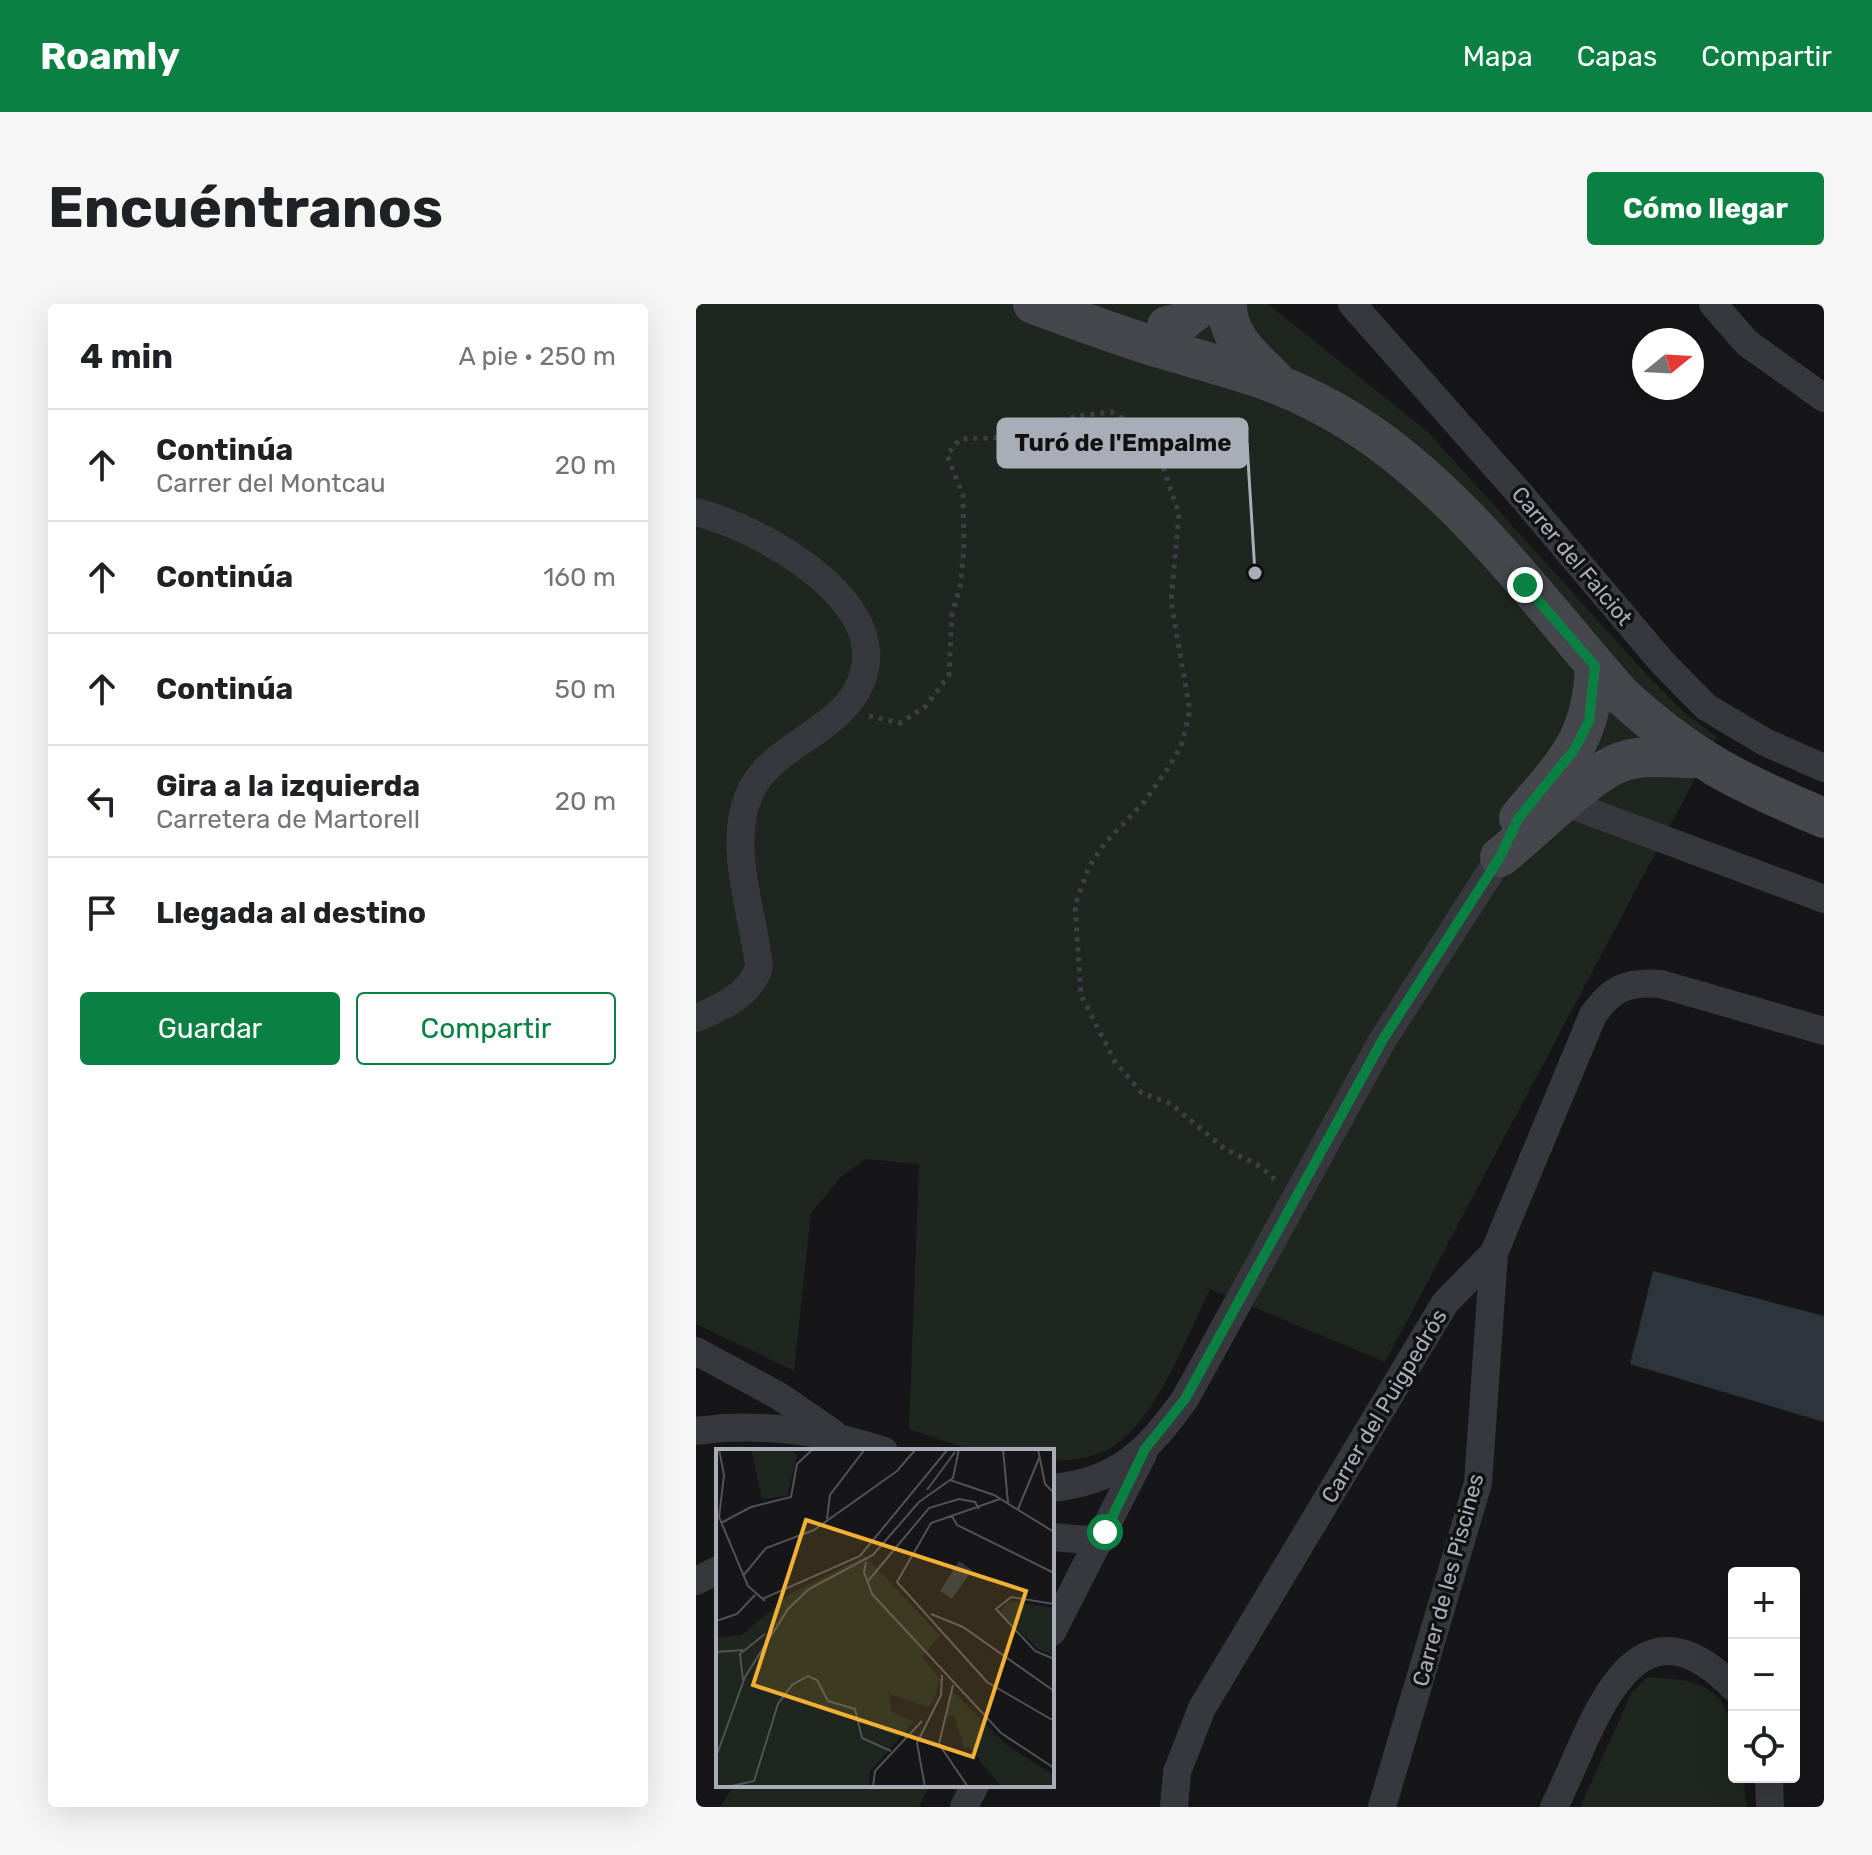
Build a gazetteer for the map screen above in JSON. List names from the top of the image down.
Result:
{
  "streets": {
    "street": ["Carrer del Falciot", "Carrer del Puigpedrós", "Carrer de les Piscines"]
  },
  "crossings": [
    ["Carrer del Puigpedrós", "Carrer de les Piscines"]
  ],
  "places": ["Turó de l'Empalme"],
  "north": "right",
  "page": {
    "header": "Roamly",
    "nav": ["Mapa", "Capas", "Compartir"],
    "buttons": [
      "Cómo llegar",
      ["Guardar", "Compartir"]
    ],
    "title": "Encuéntranos",
    "heading": ["4 min", "A pie · 250 m"],
    "list": [
      ["Continúa", "Carrer del Montcau", "20 m"],
      ["Continúa", "160 m"],
      ["Continúa", "50 m"],
      ["Gira a la izquierda", "Carretera de Martorell", "20 m"],
      "Llegada al destino"
    ],
    "map_buttons": ["+", "−"]
  }
}
